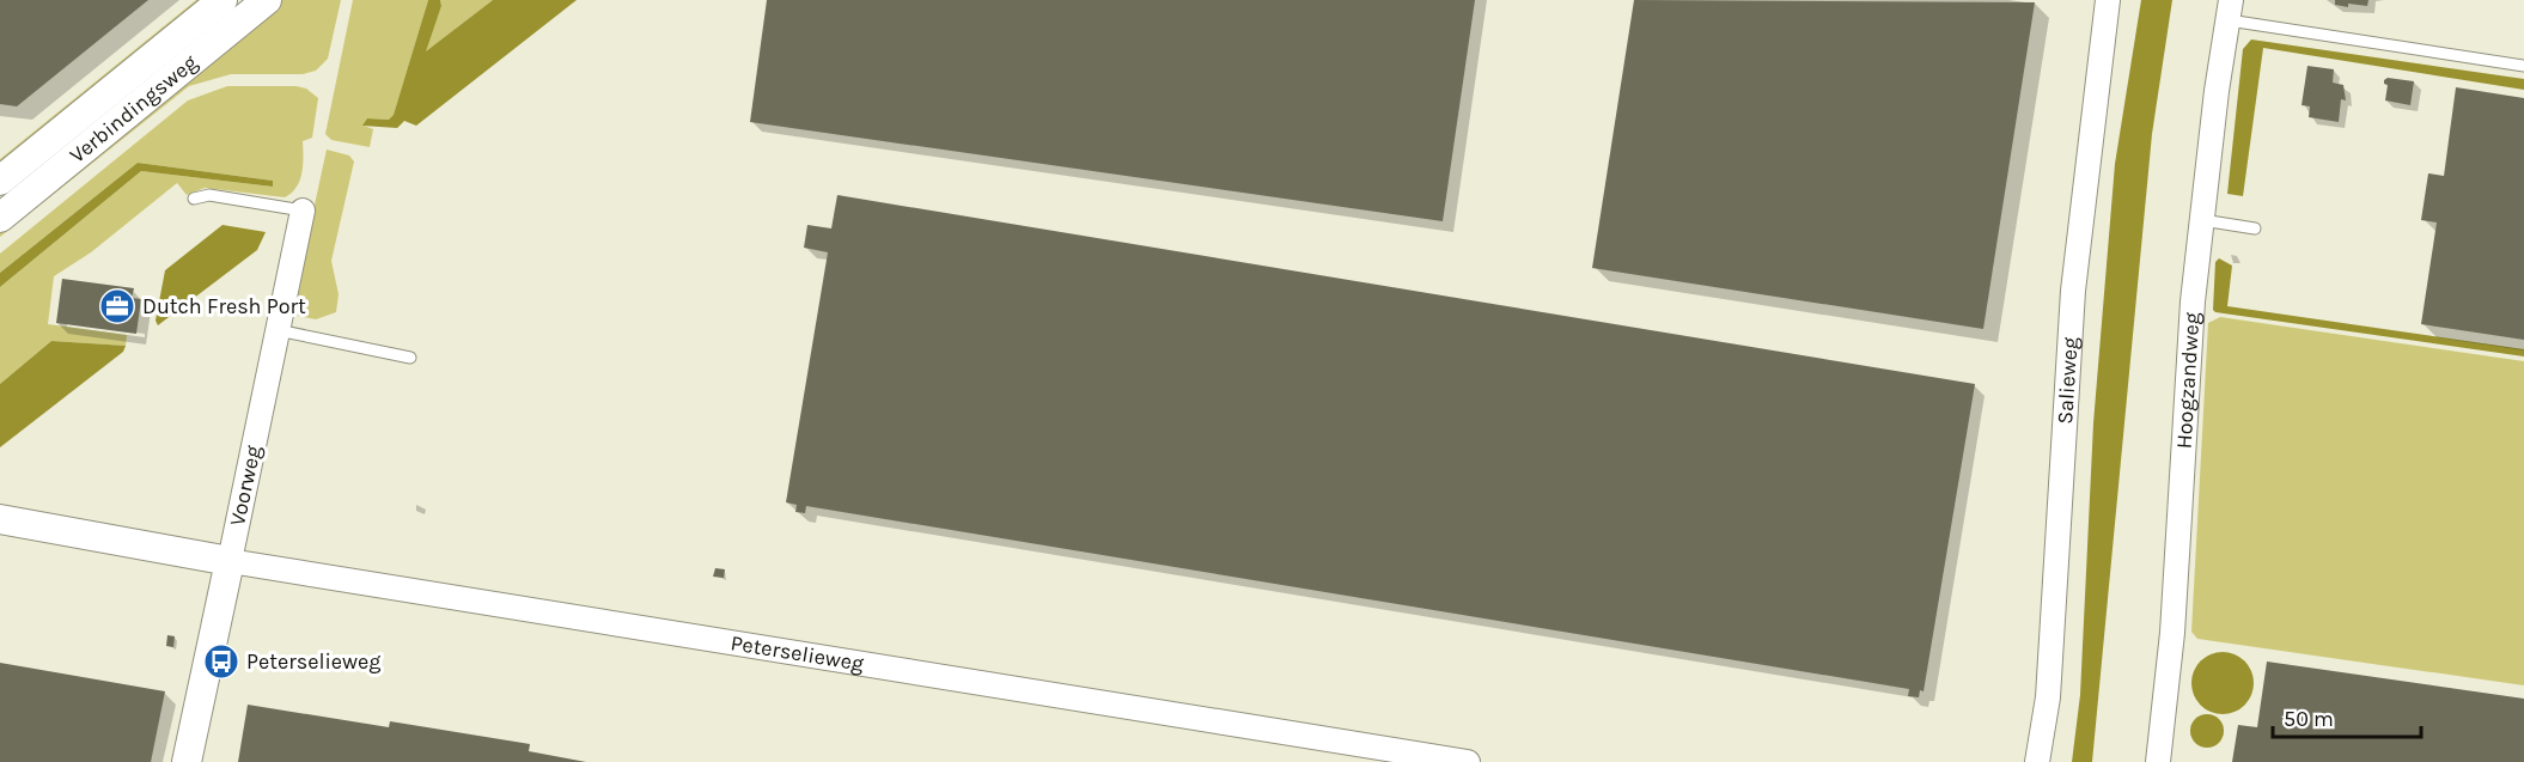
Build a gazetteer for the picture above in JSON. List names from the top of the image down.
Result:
{
  "streets": {
    "street": [
      "Verbindingsweg",
      "Salieweg",
      "Hoogzandweg",
      "Voorweg",
      "Peterselieweg"
    ]
  },
  "crossings": [
    ["Voorweg", "Peterselieweg"]
  ],
  "places": {
    "office": ["Dutch Fresh Port"],
    "bus stop": ["Peterselieweg"]
  },
  "scale_bar": "50 m"
}
